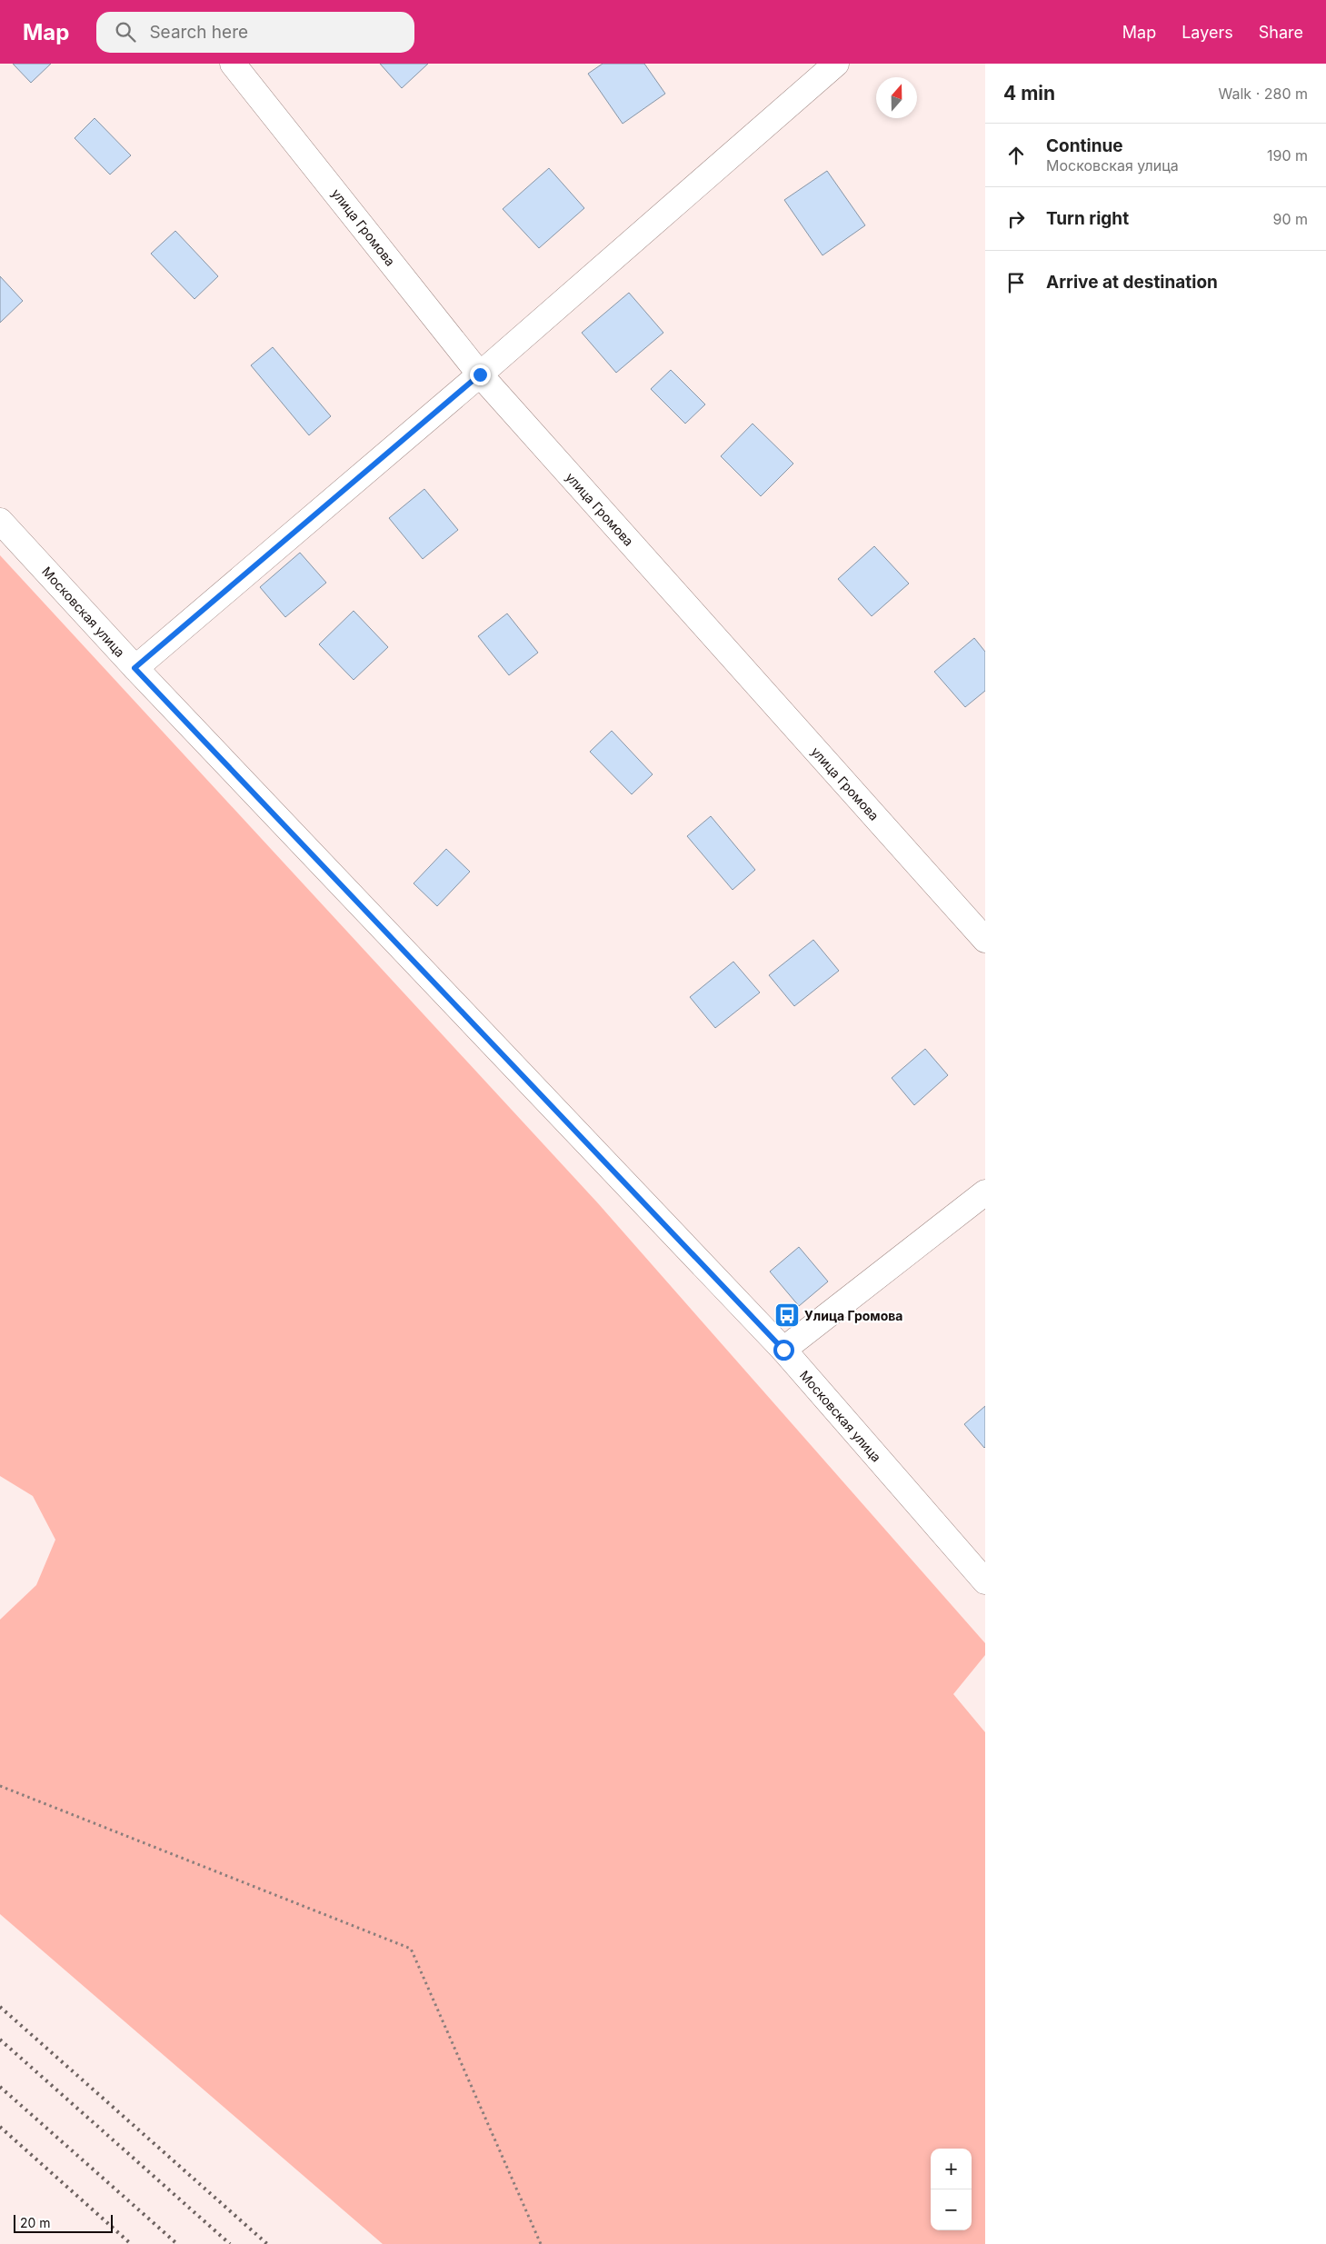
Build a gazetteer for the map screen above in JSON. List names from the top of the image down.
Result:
{
  "streets": {
    "street": ["улица Громова", "Московская улица"]
  },
  "places": {
    "bus stop": ["Улица Громова"]
  },
  "scale_bar": "20 m",
  "north": "top",
  "page": {
    "header": "Map",
    "search": "Search here",
    "nav": ["Map", "Layers", "Share"],
    "heading": ["4 min", "Walk · 280 m"],
    "list": [
      ["Continue", "Московская улица", "190 m"],
      ["Turn right", "90 m"],
      "Arrive at destination"
    ],
    "map_buttons": ["+", "−"],
    "scale": "20 m"
  }
}
